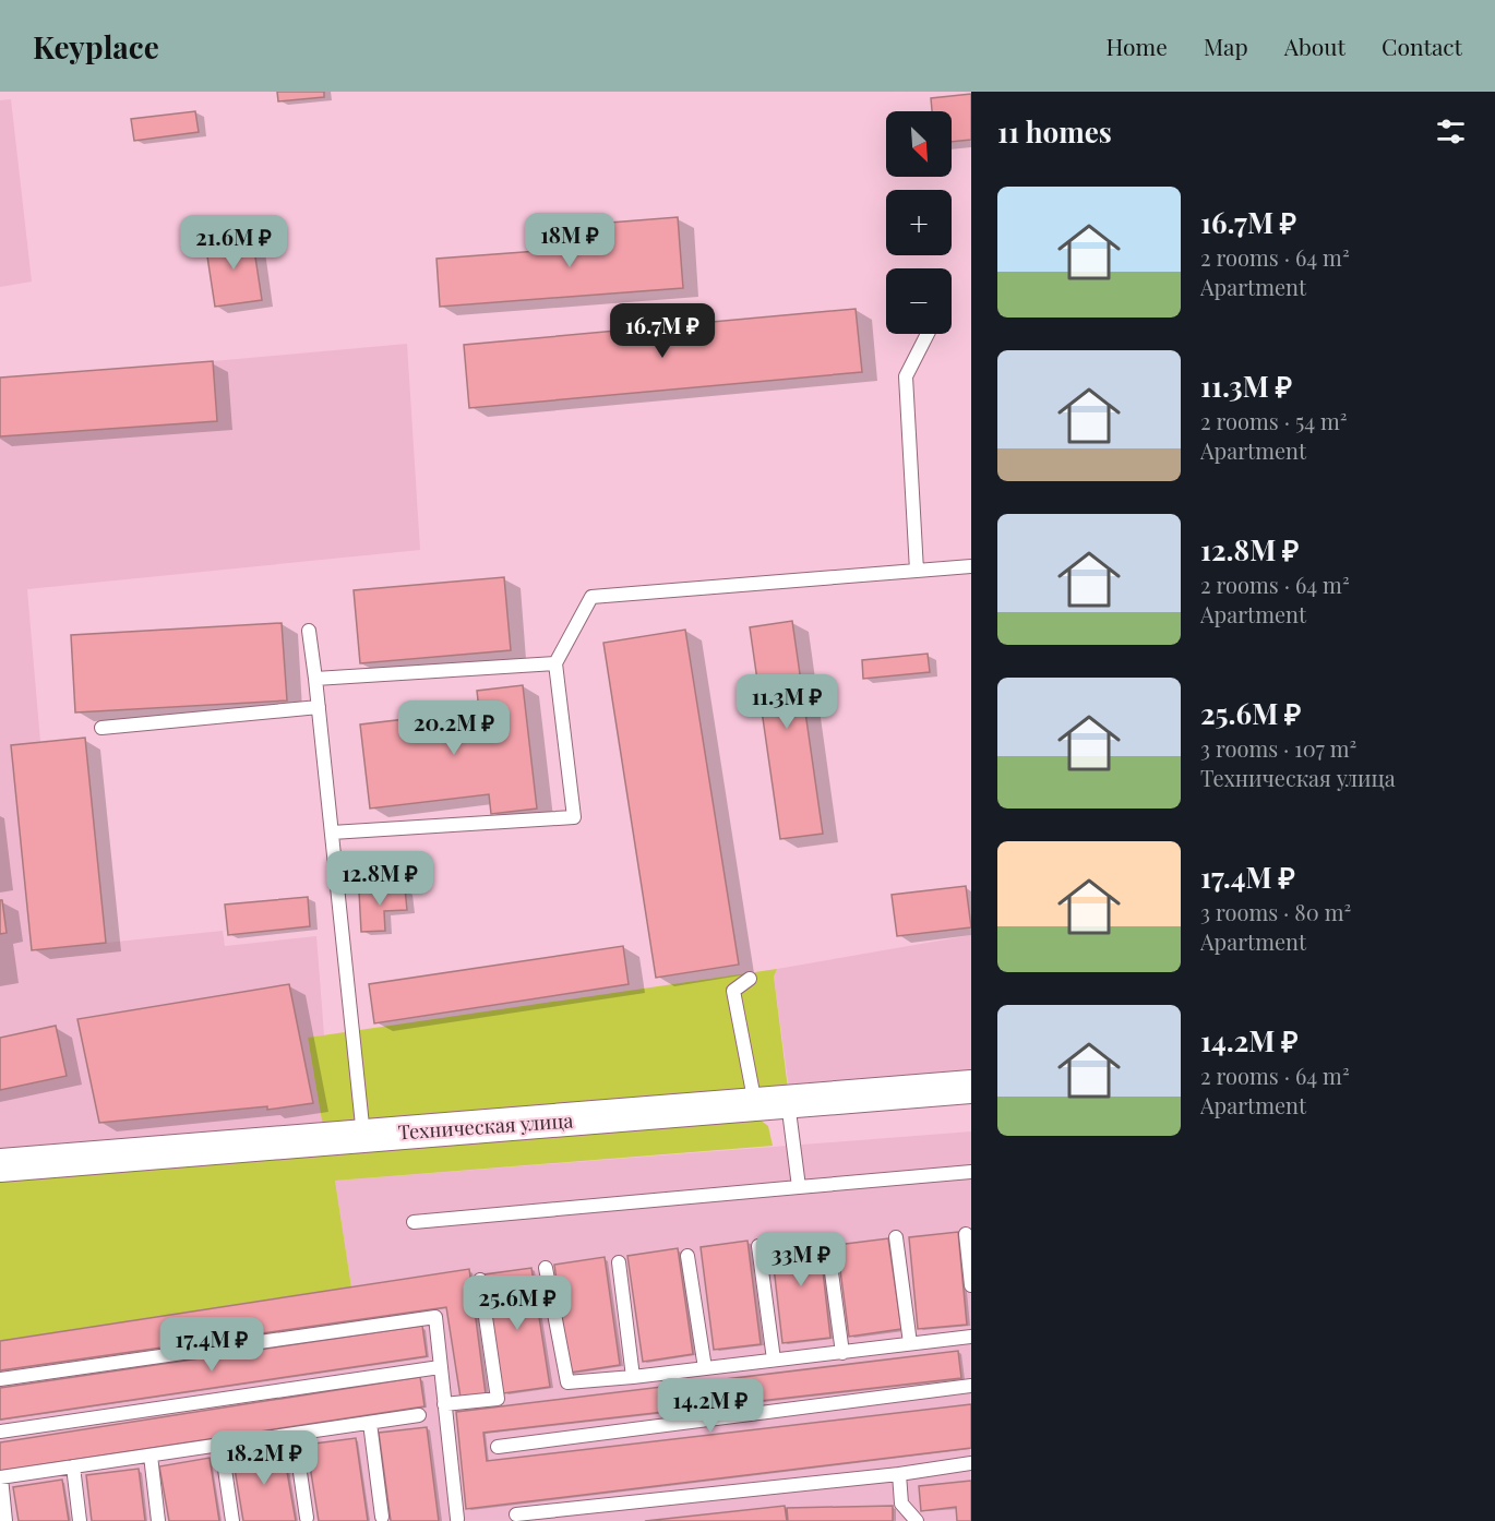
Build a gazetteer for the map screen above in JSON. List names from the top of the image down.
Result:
{
  "streets": {
    "street": ["Техническая улица"]
  },
  "north": "bottom right",
  "page": {
    "header": "Keyplace",
    "nav": [
      "Home",
      "Map",
      "About",
      "Contact"
    ],
    "heading": "11 homes",
    "map_buttons": ["+", "−"],
    "list": [
      {
        "name": "16.7M ₽",
        "note": "2 rooms · 64 m² · Apartment"
      },
      {
        "name": "11.3M ₽",
        "note": "2 rooms · 54 m² · Apartment"
      },
      {
        "name": "12.8M ₽",
        "note": "2 rooms · 64 m² · Apartment"
      },
      {
        "name": "25.6M ₽",
        "note": "3 rooms · 107 m² · Техническая улица"
      },
      {
        "name": "17.4M ₽",
        "note": "3 rooms · 80 m² · Apartment"
      },
      {
        "name": "14.2M ₽",
        "note": "2 rooms · 64 m² · Apartment"
      }
    ],
    "price": [
      "18M ₽",
      "21.6M ₽",
      "16.7M ₽",
      "11.3M ₽",
      "20.2M ₽",
      "12.8M ₽",
      "33M ₽",
      "25.6M ₽",
      "17.4M ₽",
      "14.2M ₽",
      "18.2M ₽"
    ]
  }
}
